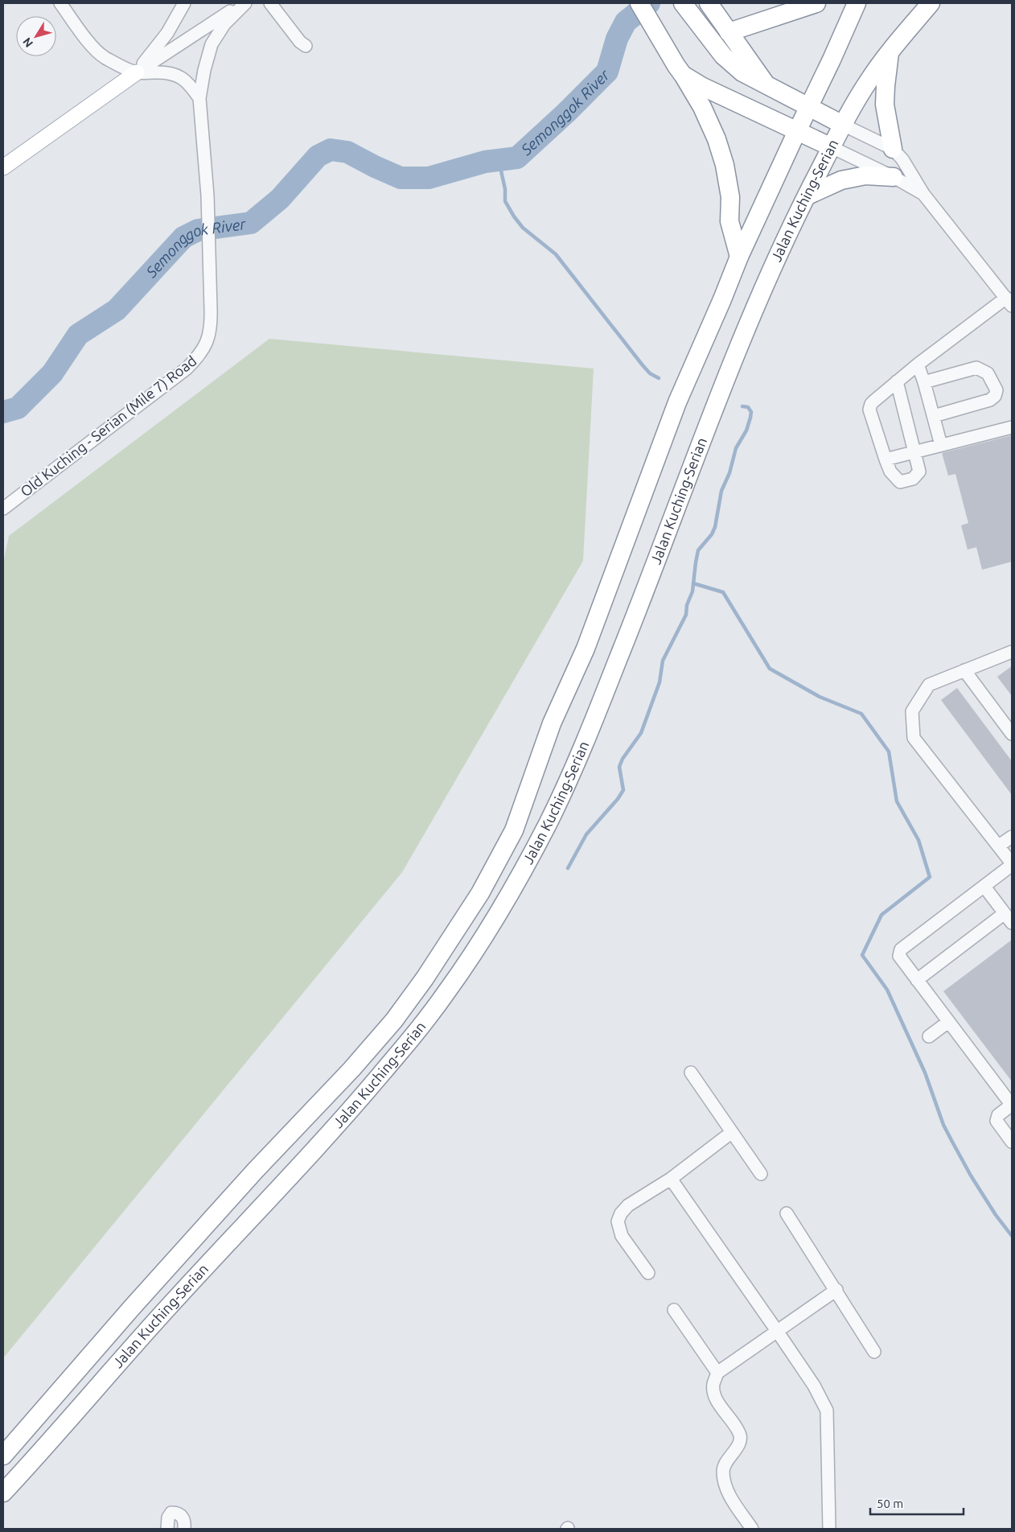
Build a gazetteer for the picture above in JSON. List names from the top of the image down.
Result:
{
  "streets": {
    "highway": ["Jalan Kuching-Serian"],
    "street": ["Old Kuching - Serian (Mile 7) Road"]
  },
  "water": ["Semonggok River"],
  "scale_bar": "50 m",
  "north": "bottom left"
}
